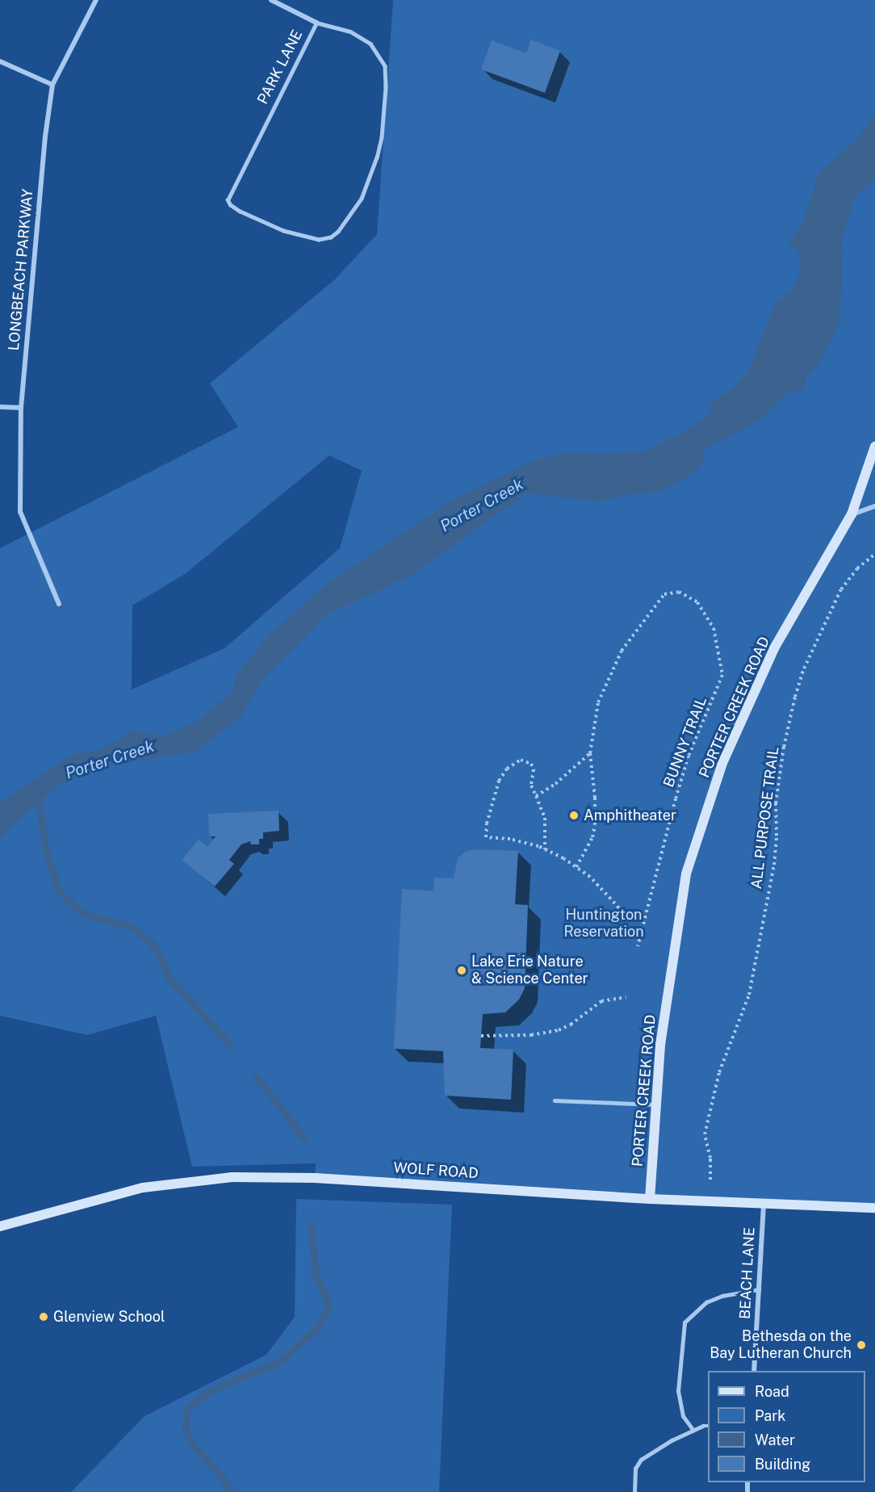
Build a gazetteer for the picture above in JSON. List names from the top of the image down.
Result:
{
  "streets": {
    "street": [
      "PARK LANE",
      "LONGBEACH PARKWAY",
      "PORTER CREEK ROAD",
      "WOLF ROAD",
      "BEACH LANE"
    ],
    "path": ["BUNNY TRAIL", "ALL PURPOSE TRAIL"]
  },
  "crossings": [
    ["PORTER CREEK ROAD", "WOLF ROAD"],
    ["WOLF ROAD", "BEACH LANE"]
  ],
  "water": ["Porter Creek"],
  "parks": ["Huntington Reservation"],
  "places": [
    "Amphitheater",
    "Lake Erie Nature & Science Center",
    "Glenview School",
    "Bethesda on the Bay Lutheran Church"
  ],
  "legend": [
    "Road",
    "Park",
    "Water",
    "Building"
  ]
}
